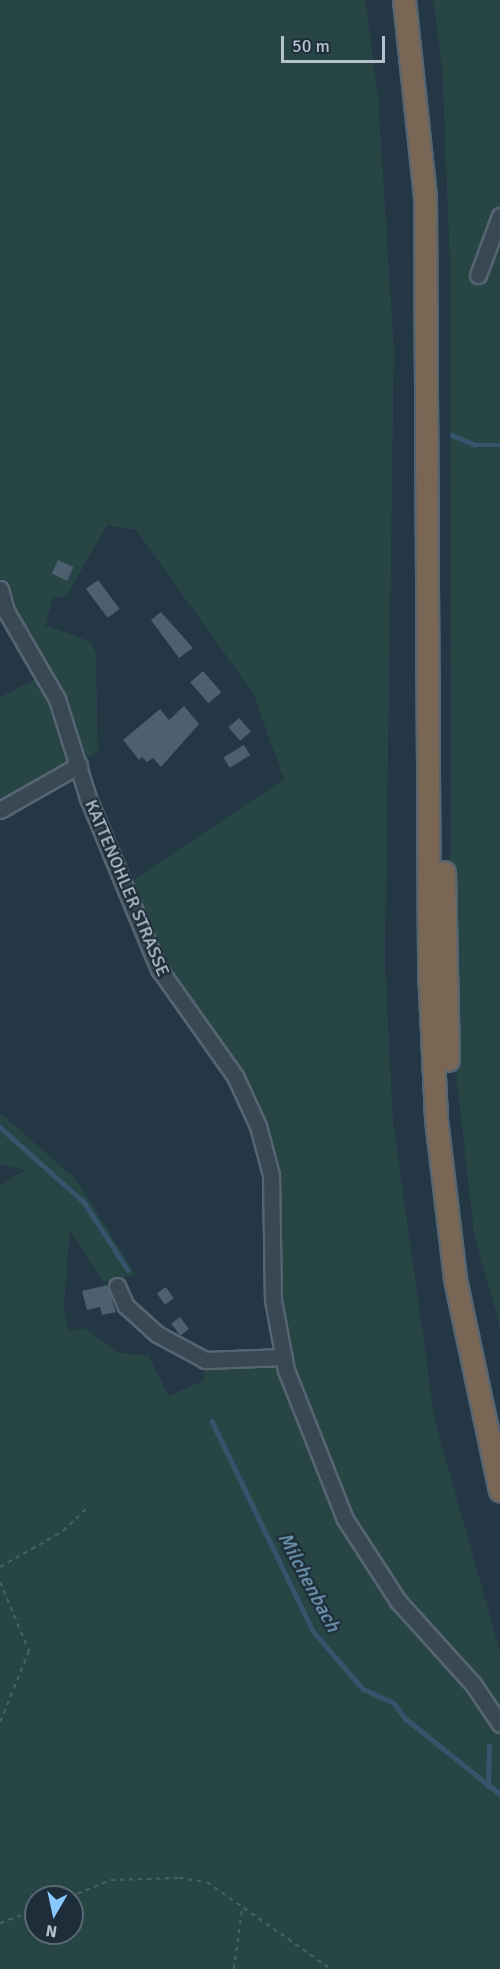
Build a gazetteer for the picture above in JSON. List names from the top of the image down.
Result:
{
  "streets": {
    "street": ["KATTENOHLER STRASSE"]
  },
  "water": ["Milchenbach"],
  "scale_bar": "50 m",
  "north": "bottom"
}
